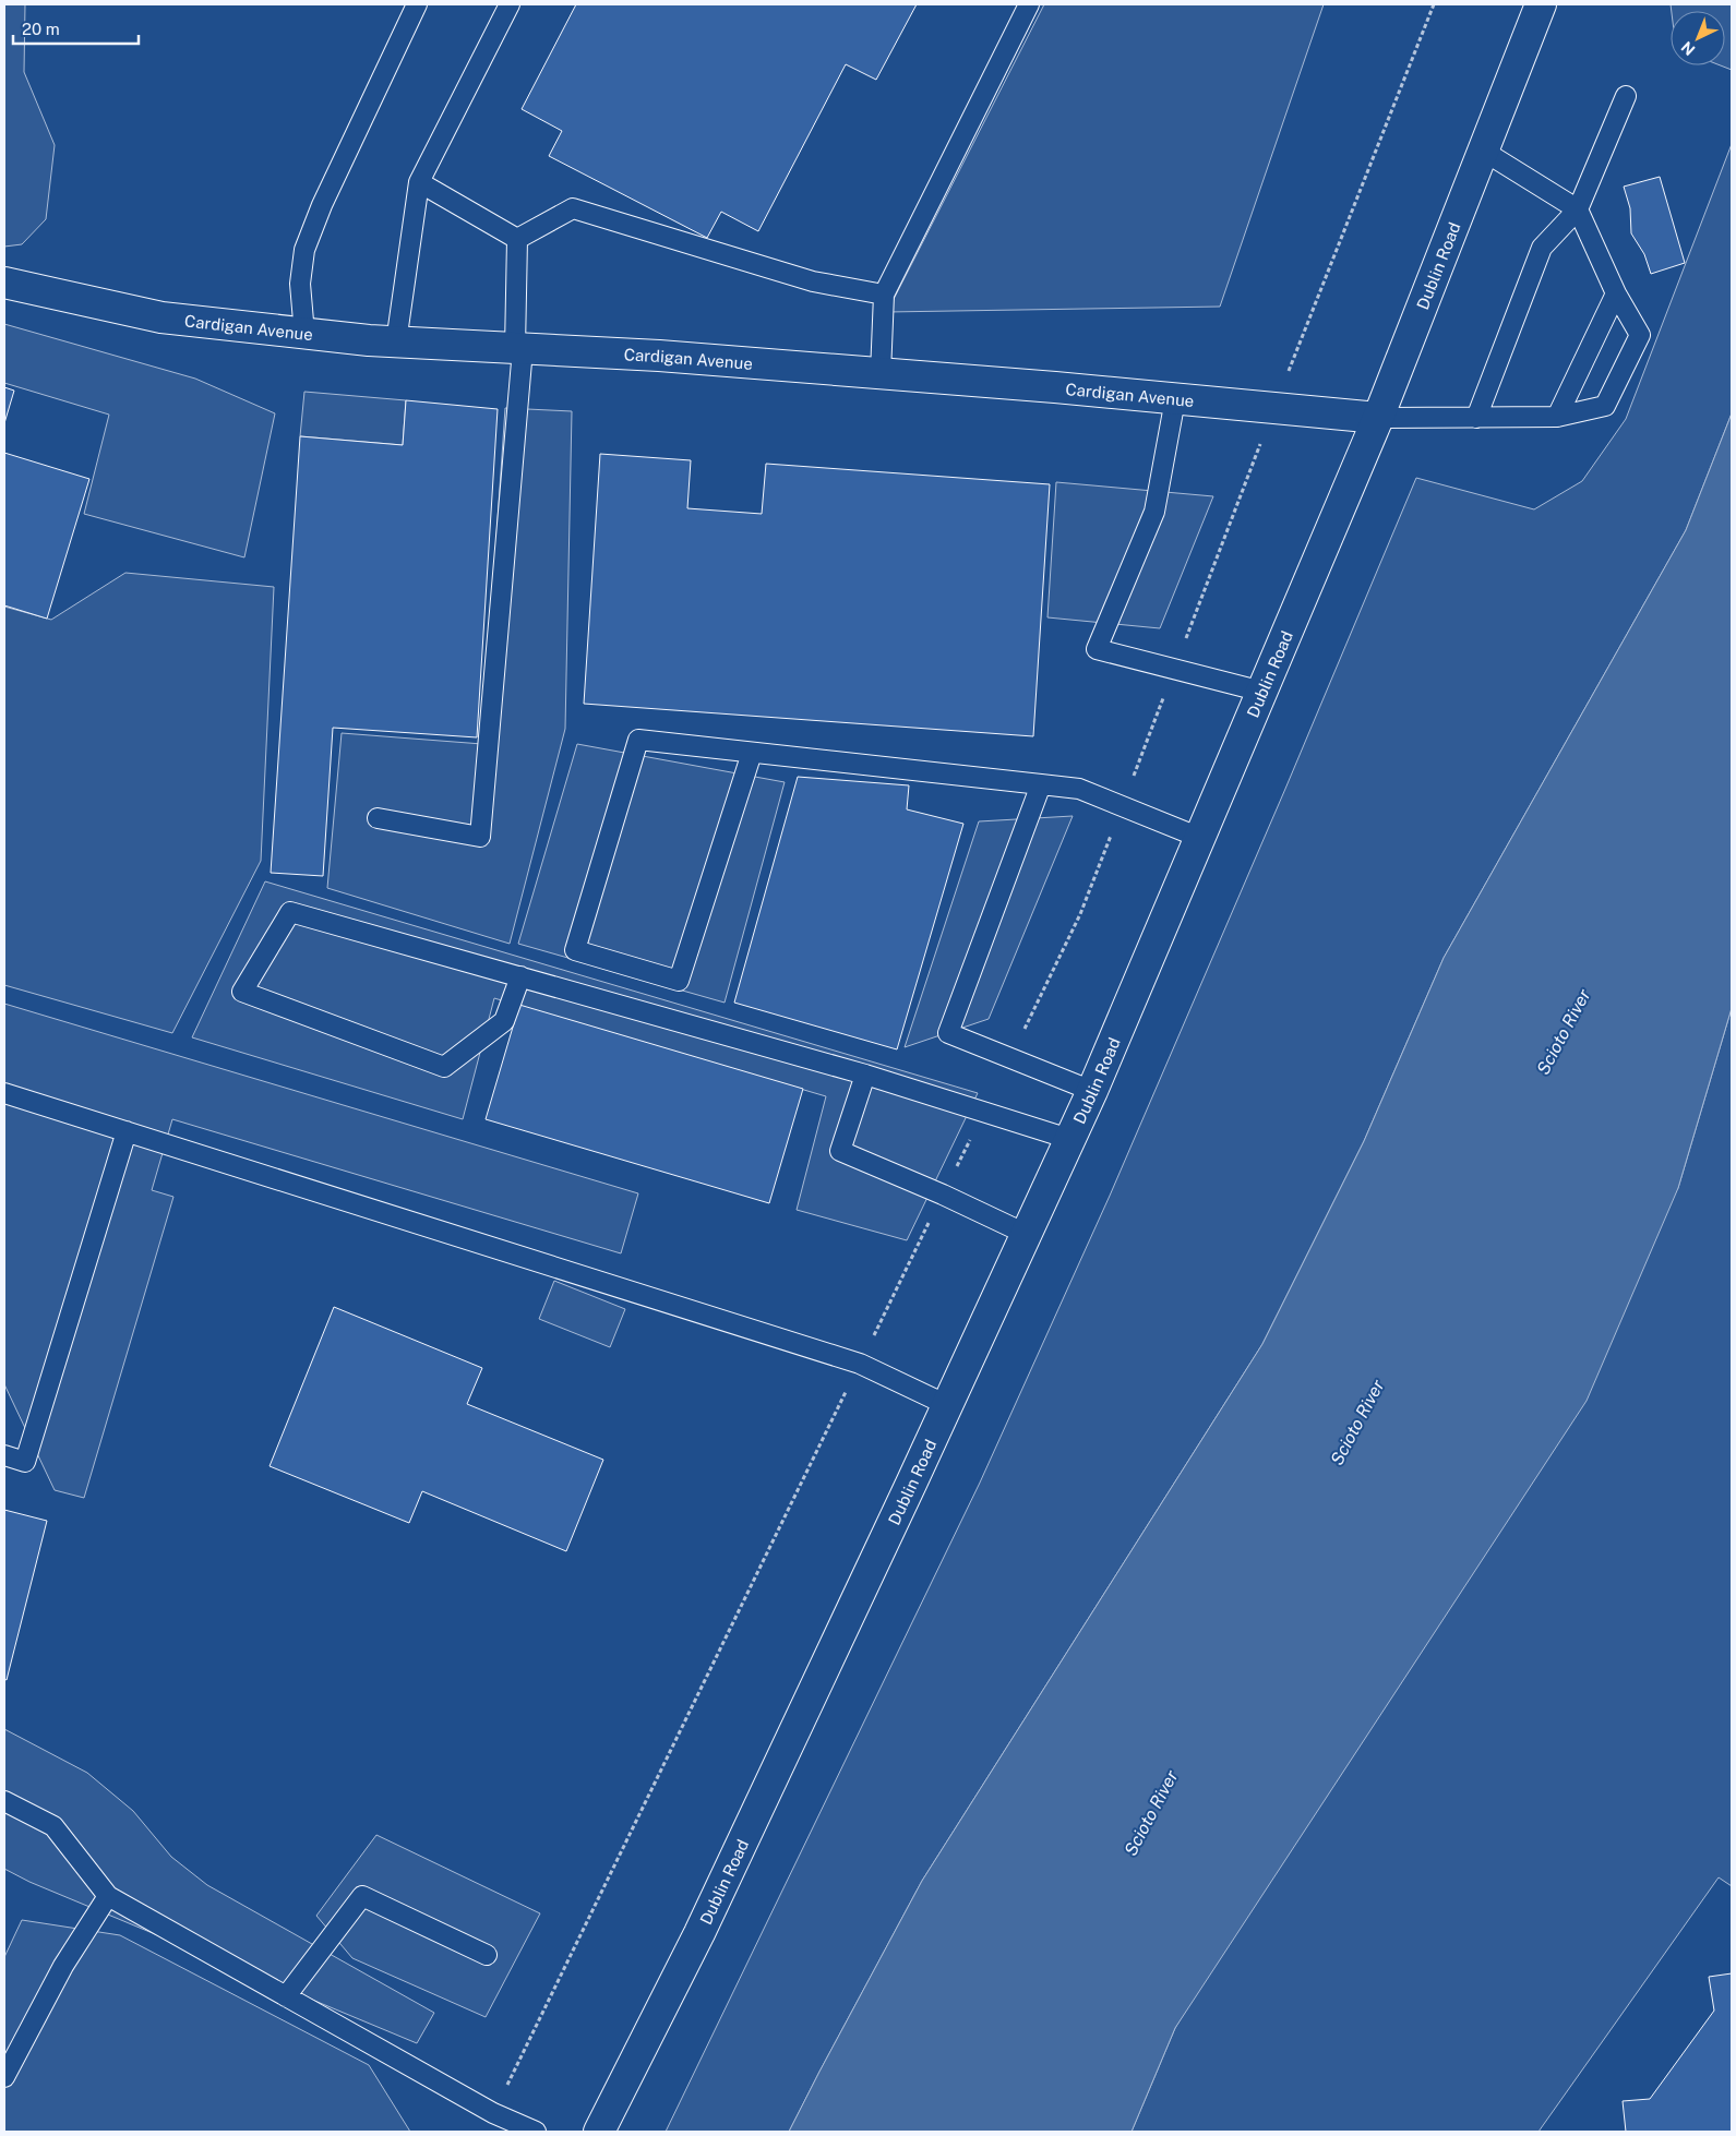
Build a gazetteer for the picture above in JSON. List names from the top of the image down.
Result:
{
  "streets": {
    "main road": ["Dublin Road", "Cardigan Avenue"]
  },
  "crossings": [
    ["Dublin Road", "Cardigan Avenue"]
  ],
  "water": ["Scioto River"],
  "scale_bar": "20 m",
  "north": "bottom left"
}
